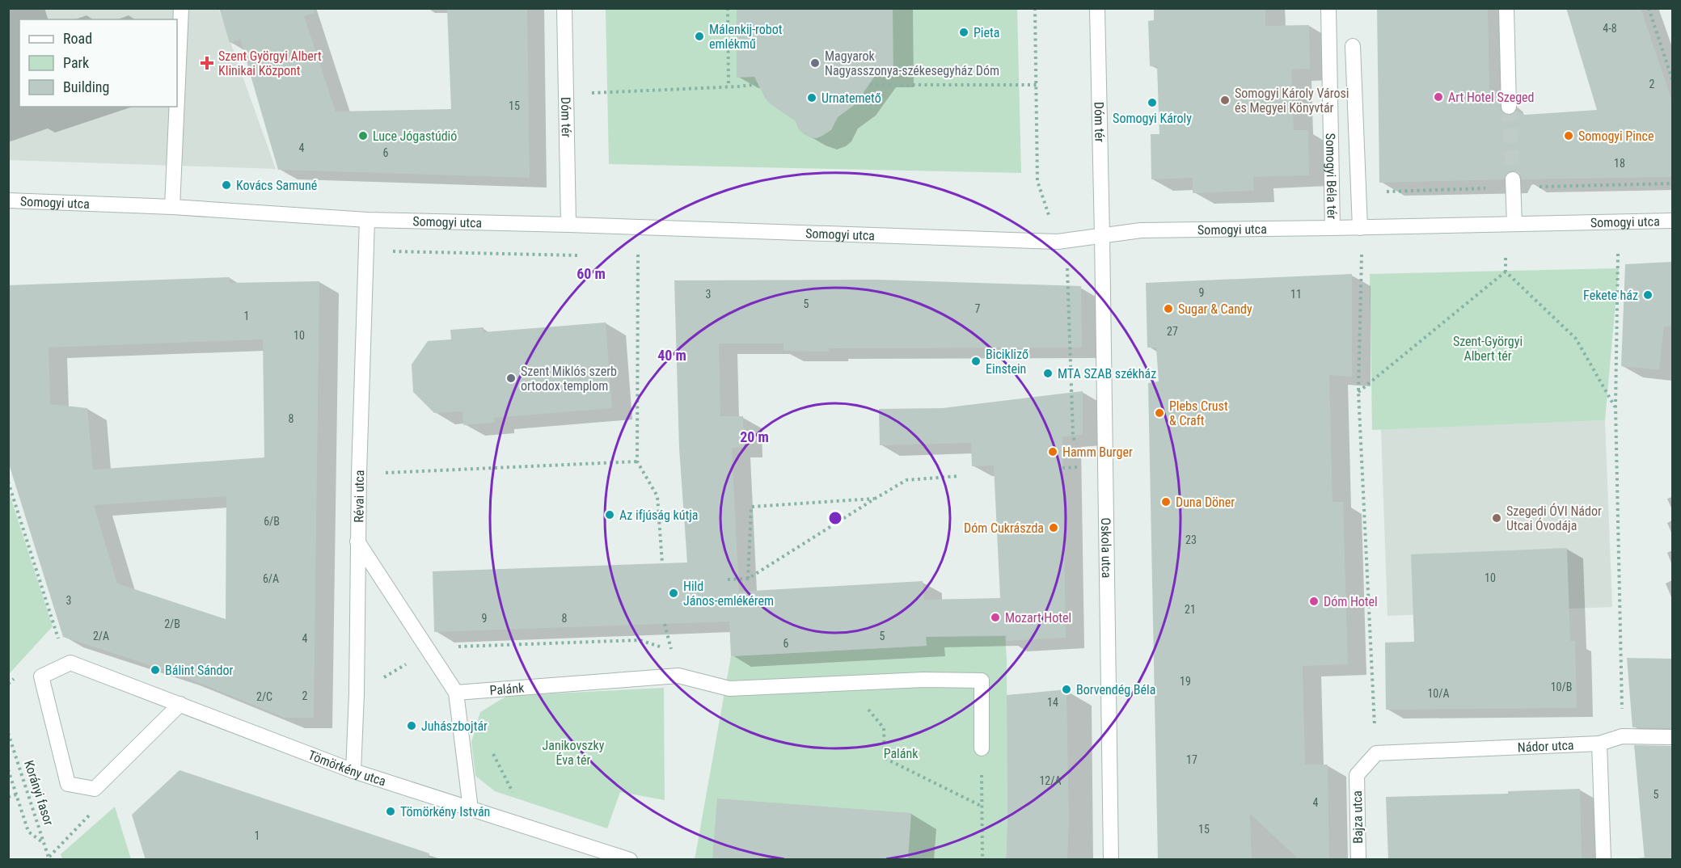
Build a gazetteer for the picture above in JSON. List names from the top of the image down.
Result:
{
  "streets": {
    "street": [
      "Dóm tér",
      "Somogyi Béla tér",
      "Somogyi utca",
      "Révai utca",
      "Oskola utca",
      "Palánk",
      "Nádor utca",
      "Tömörkény utca",
      "Bajza utca"
    ],
    "path": ["Korányi fasor"]
  },
  "crossings": [
    ["Dóm tér", "Somogyi utca"],
    ["Dóm tér", "Oskola utca"],
    ["Somogyi Béla tér", "Somogyi utca"],
    ["Somogyi utca", "Révai utca"],
    ["Somogyi utca", "Oskola utca"],
    ["Révai utca", "Tömörkény utca"],
    ["Nádor utca", "Bajza utca"]
  ],
  "parks": ["Szent-Györgyi Albert tér", "Janikovszky Éva tér", "Palánk"],
  "places": {
    "other": [
      "Pieta",
      "Málenkij-robot emlékmű",
      "Magyarok Nagyasszonya-székesegyház Dóm",
      "Art Hotel Szeged",
      "Urnatemető",
      "Somogyi Károly Városi és Megyei Könyvtár",
      "Somogyi Károly",
      "Luce Jógastúdió",
      "Somogyi Pince",
      "Kovács Samuné",
      "Fekete ház",
      "Sugar & Candy",
      "Bicikliző Einstein",
      "MTA SZAB székház",
      "Szent Miklós szerb ortodox templom",
      "Plebs Crust & Craft",
      "Hamm Burger",
      "Duna Döner",
      "Az ifjúság kútja",
      "Szegedi ÓVI Nádor Utcai Óvodája",
      "Dóm Cukrászda",
      "Hild János-emlékérem",
      "Dóm Hotel",
      "Mozart Hotel",
      "Bálint Sándor",
      "Borvendég Béla",
      "Juhászbojtár",
      "Tömörkény István"
    ],
    "health": ["Szent Györgyi Albert Klinikai Központ"]
  },
  "house_numbers": [
    "4-8",
    "2",
    "15",
    "4",
    "6",
    "18",
    "9",
    "3",
    "11",
    "5",
    "7",
    "1",
    "27",
    "10",
    "8",
    "6/B",
    "23",
    "10",
    "6/A",
    "3",
    "21",
    "9",
    "8",
    "2/B",
    "2/A",
    "5",
    "4",
    "6",
    "19",
    "10/B",
    "10/A",
    "2",
    "2/C",
    "14",
    "17",
    "12/A",
    "5",
    "4",
    "15",
    "1"
  ],
  "legend": ["Road", "Park", "Building"],
  "rings": ["60 m", "40 m", "20 m"]
}
